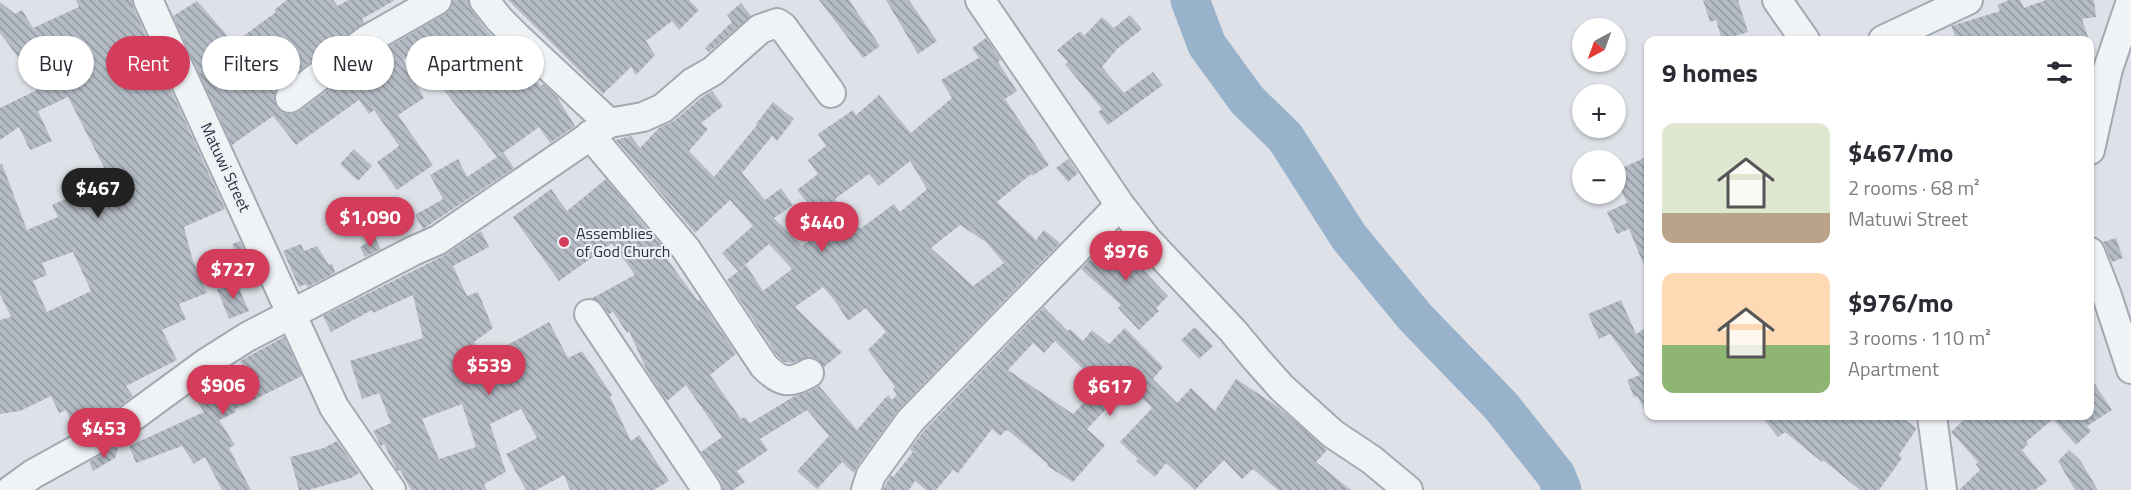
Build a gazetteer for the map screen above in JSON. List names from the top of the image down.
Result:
{
  "streets": {
    "street": ["Matuwi Street"]
  },
  "places": ["Assemblies of God Church"],
  "north": "bottom left",
  "page": {
    "map_buttons": ["+", "−"],
    "chip": [
      "Buy",
      "Rent",
      "Filters",
      "New",
      "Apartment"
    ],
    "heading": "9 homes",
    "list": [
      {
        "name": "$467/mo",
        "note": "2 rooms · 68 m² · Matuwi Street"
      },
      {
        "name": "$976/mo",
        "note": "3 rooms · 110 m² · Apartment"
      }
    ],
    "price": [
      "$467",
      "$1,090",
      "$440",
      "$976",
      "$727",
      "$539",
      "$906",
      "$617",
      "$453"
    ]
  }
}
